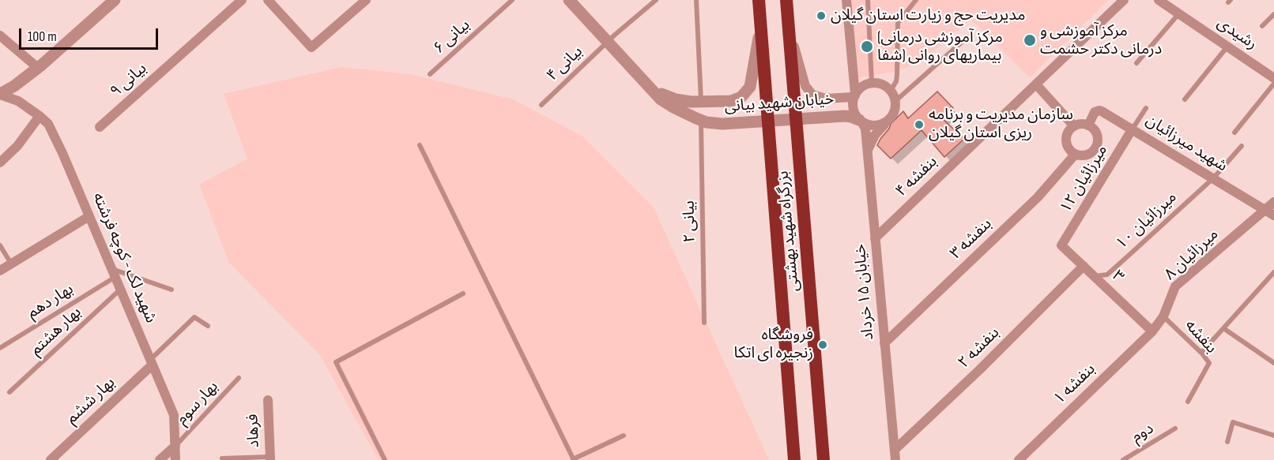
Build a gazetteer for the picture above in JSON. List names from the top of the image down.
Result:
{
  "streets": {
    "highway": ["بزرگراه شهید بهشتی"],
    "street": [
      "رشیدی",
      "بیانی ۹",
      "خیابان شهید بیانی",
      "شهید میرزائیان",
      "بنفشه ۴",
      "میرزائیان ۱۲",
      "بنفشه ۳",
      "میرزائیان ۸",
      "شهید لک - کوچه فرشته",
      "۳",
      "خیابان ۱۵ خرداد",
      "بنفشه ۲",
      "بنفشه ۱",
      "بهار ششم",
      "فرهاد"
    ],
    "lane": [
      "بیانی ۶",
      "بیانی ۴",
      "میرزائیان ۱۰",
      "بیانی ۲",
      "بهار دهم",
      "بهار هشتم",
      "بنفشه",
      "بهار سوم",
      "دوم"
    ]
  },
  "crossings": [
    ["خیابان شهید بیانی", "بیانی ۲"],
    ["خیابان شهید بیانی", "بزرگراه شهید بهشتی"],
    ["خیابان شهید بیانی", "خیابان ۱۵ خرداد"],
    ["شهید میرزائیان", "میرزائیان ۱۲"],
    ["شهید میرزائیان", "میرزائیان ۱۰"],
    ["شهید میرزائیان", "بنفشه ۳"],
    ["شهید میرزائیان", "میرزائیان ۸"],
    ["بنفشه ۴", "خیابان ۱۵ خرداد"],
    ["میرزائیان ۱۲", "۳"],
    ["میرزائیان ۱۰", "۳"],
    ["بنفشه ۳", "خیابان ۱۵ خرداد"],
    ["میرزائیان ۸", "۳"],
    ["میرزائیان ۸", "بنفشه"],
    ["میرزائیان ۸", "بنفشه ۱"],
    ["شهید لک - کوچه فرشته", "بهار دهم"],
    ["شهید لک - کوچه فرشته", "بهار هشتم"],
    ["شهید لک - کوچه فرشته", "بهار ششم"],
    ["شهید لک - کوچه فرشته", "بهار سوم"],
    ["۳", "بنفشه ۲"],
    ["۳", "بنفشه ۱"],
    ["خیابان ۱۵ خرداد", "بنفشه ۲"]
  ],
  "places": [
    "مدیریت حج و زیارت استان گیلان",
    "مرکز آموزشی و ‌درمانی دکتر حشمت",
    "(مرکز آموزشی درمانی بیماریهای روانی (شفا",
    "سازمان مدیریت و برنامه ریزی استان گیلان",
    "فروشگاه زنجیره ای اتکا"
  ],
  "scale_bar": "100 m"
}
